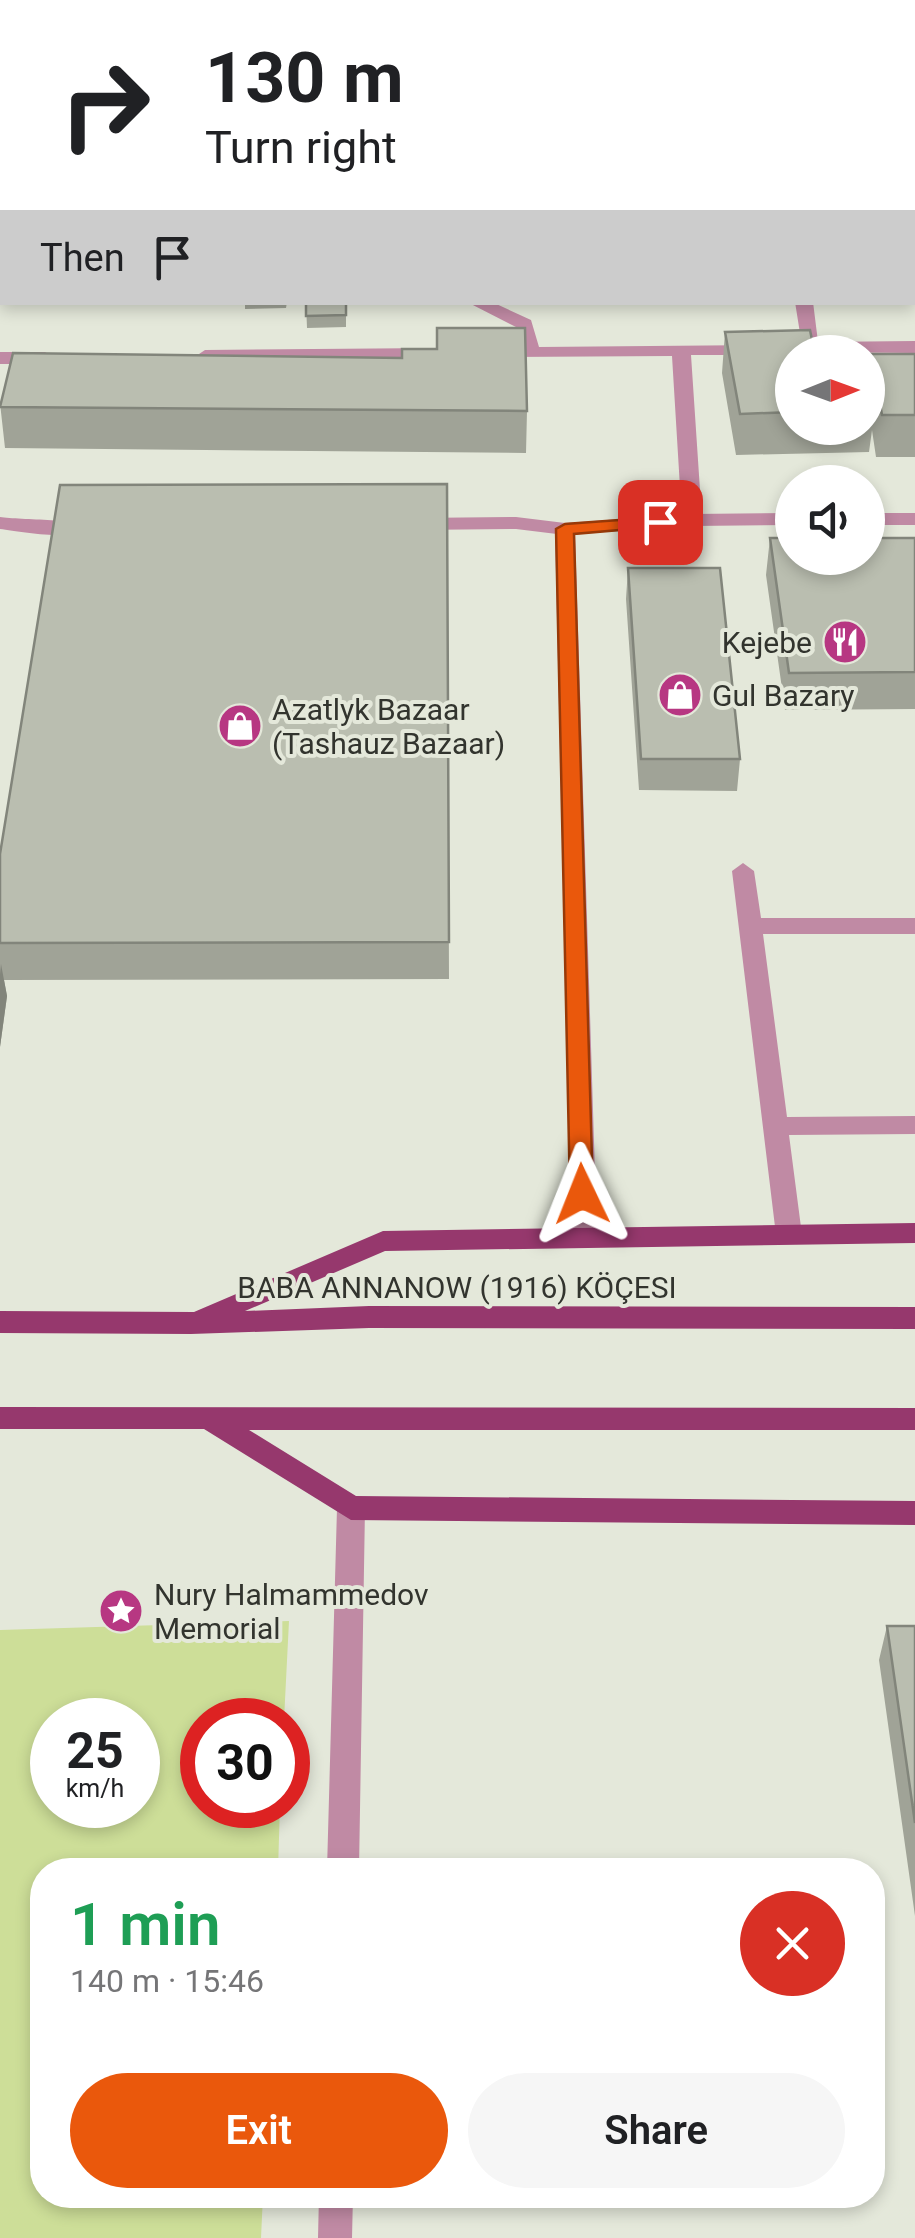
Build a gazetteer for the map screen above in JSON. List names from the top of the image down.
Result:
{
  "streets": {
    "main road": ["BABA ANNANOW (1916) KÖÇESI"]
  },
  "places": {
    "restaurant": ["Kejebe"],
    "shop": ["Gul Bazary", "Azatlyk Bazaar (Tashauz Bazaar)"],
    "place": ["Nury Halmammedov Memorial"]
  },
  "north": "right",
  "page": {
    "turn": ["130 m", "Turn right"],
    "then": "Then",
    "speed": "25 km/h",
    "limit": "30",
    "heading": ["1 min", "140 m · 15:46"],
    "buttons": ["Exit", "Share"]
  }
}
